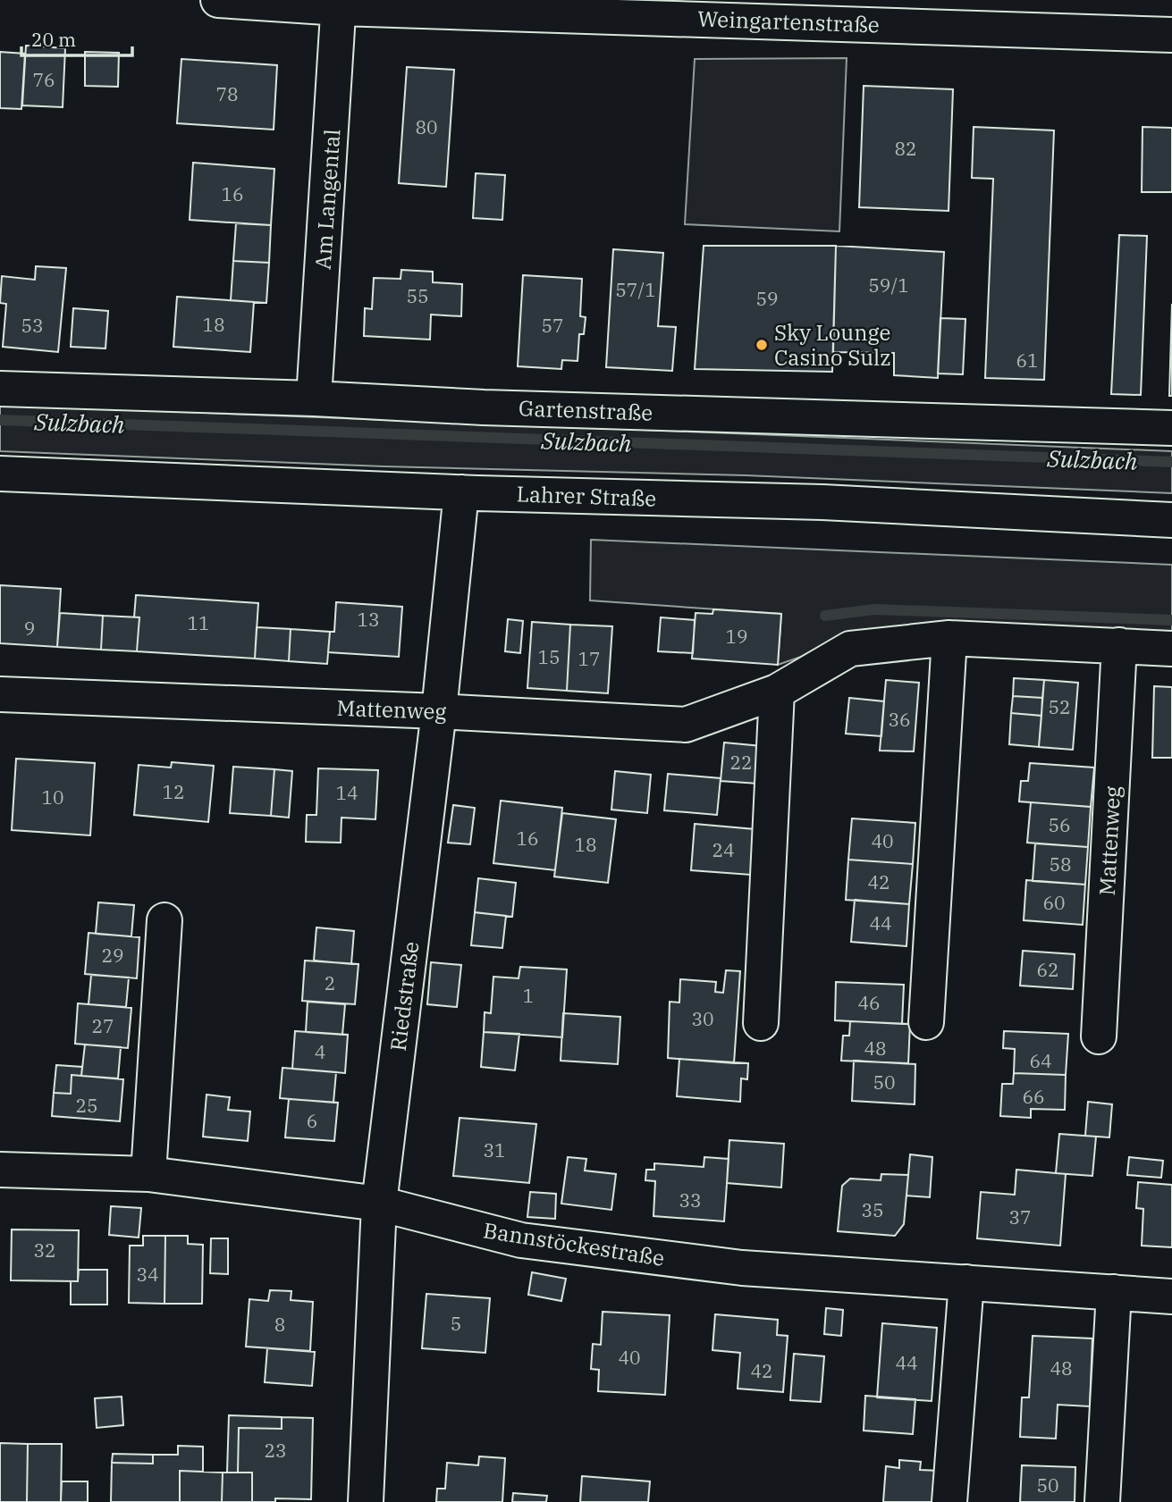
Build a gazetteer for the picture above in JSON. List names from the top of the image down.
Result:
{
  "streets": {
    "street": [
      "Weingartenstraße",
      "Am Langental",
      "Gartenstraße",
      "Lahrer Straße",
      "Mattenweg",
      "Riedstraße",
      "Bannstöckestraße"
    ]
  },
  "crossings": [
    ["Weingartenstraße", "Am Langental"],
    ["Am Langental", "Gartenstraße"],
    ["Lahrer Straße", "Riedstraße"],
    ["Mattenweg", "Riedstraße"],
    ["Riedstraße", "Bannstöckestraße"]
  ],
  "water": ["Sulzbach"],
  "places": ["Sky Lounge Casino Sulz"],
  "house_numbers": [
    "76",
    "78",
    "80",
    "82",
    "16",
    "59/1",
    "57/1",
    "55",
    "59",
    "18",
    "53",
    "57",
    "61",
    "13",
    "11",
    "9",
    "19",
    "15",
    "17",
    "52",
    "36",
    "22",
    "12",
    "14",
    "10",
    "56",
    "16",
    "40",
    "18",
    "24",
    "58",
    "42",
    "60",
    "44",
    "29",
    "62",
    "2",
    "1",
    "46",
    "30",
    "27",
    "48",
    "4",
    "64",
    "50",
    "66",
    "25",
    "6",
    "31",
    "33",
    "35",
    "37",
    "32",
    "34",
    "5",
    "8",
    "40",
    "44",
    "48",
    "42",
    "23",
    "50"
  ],
  "scale_bar": "20 m"
}
